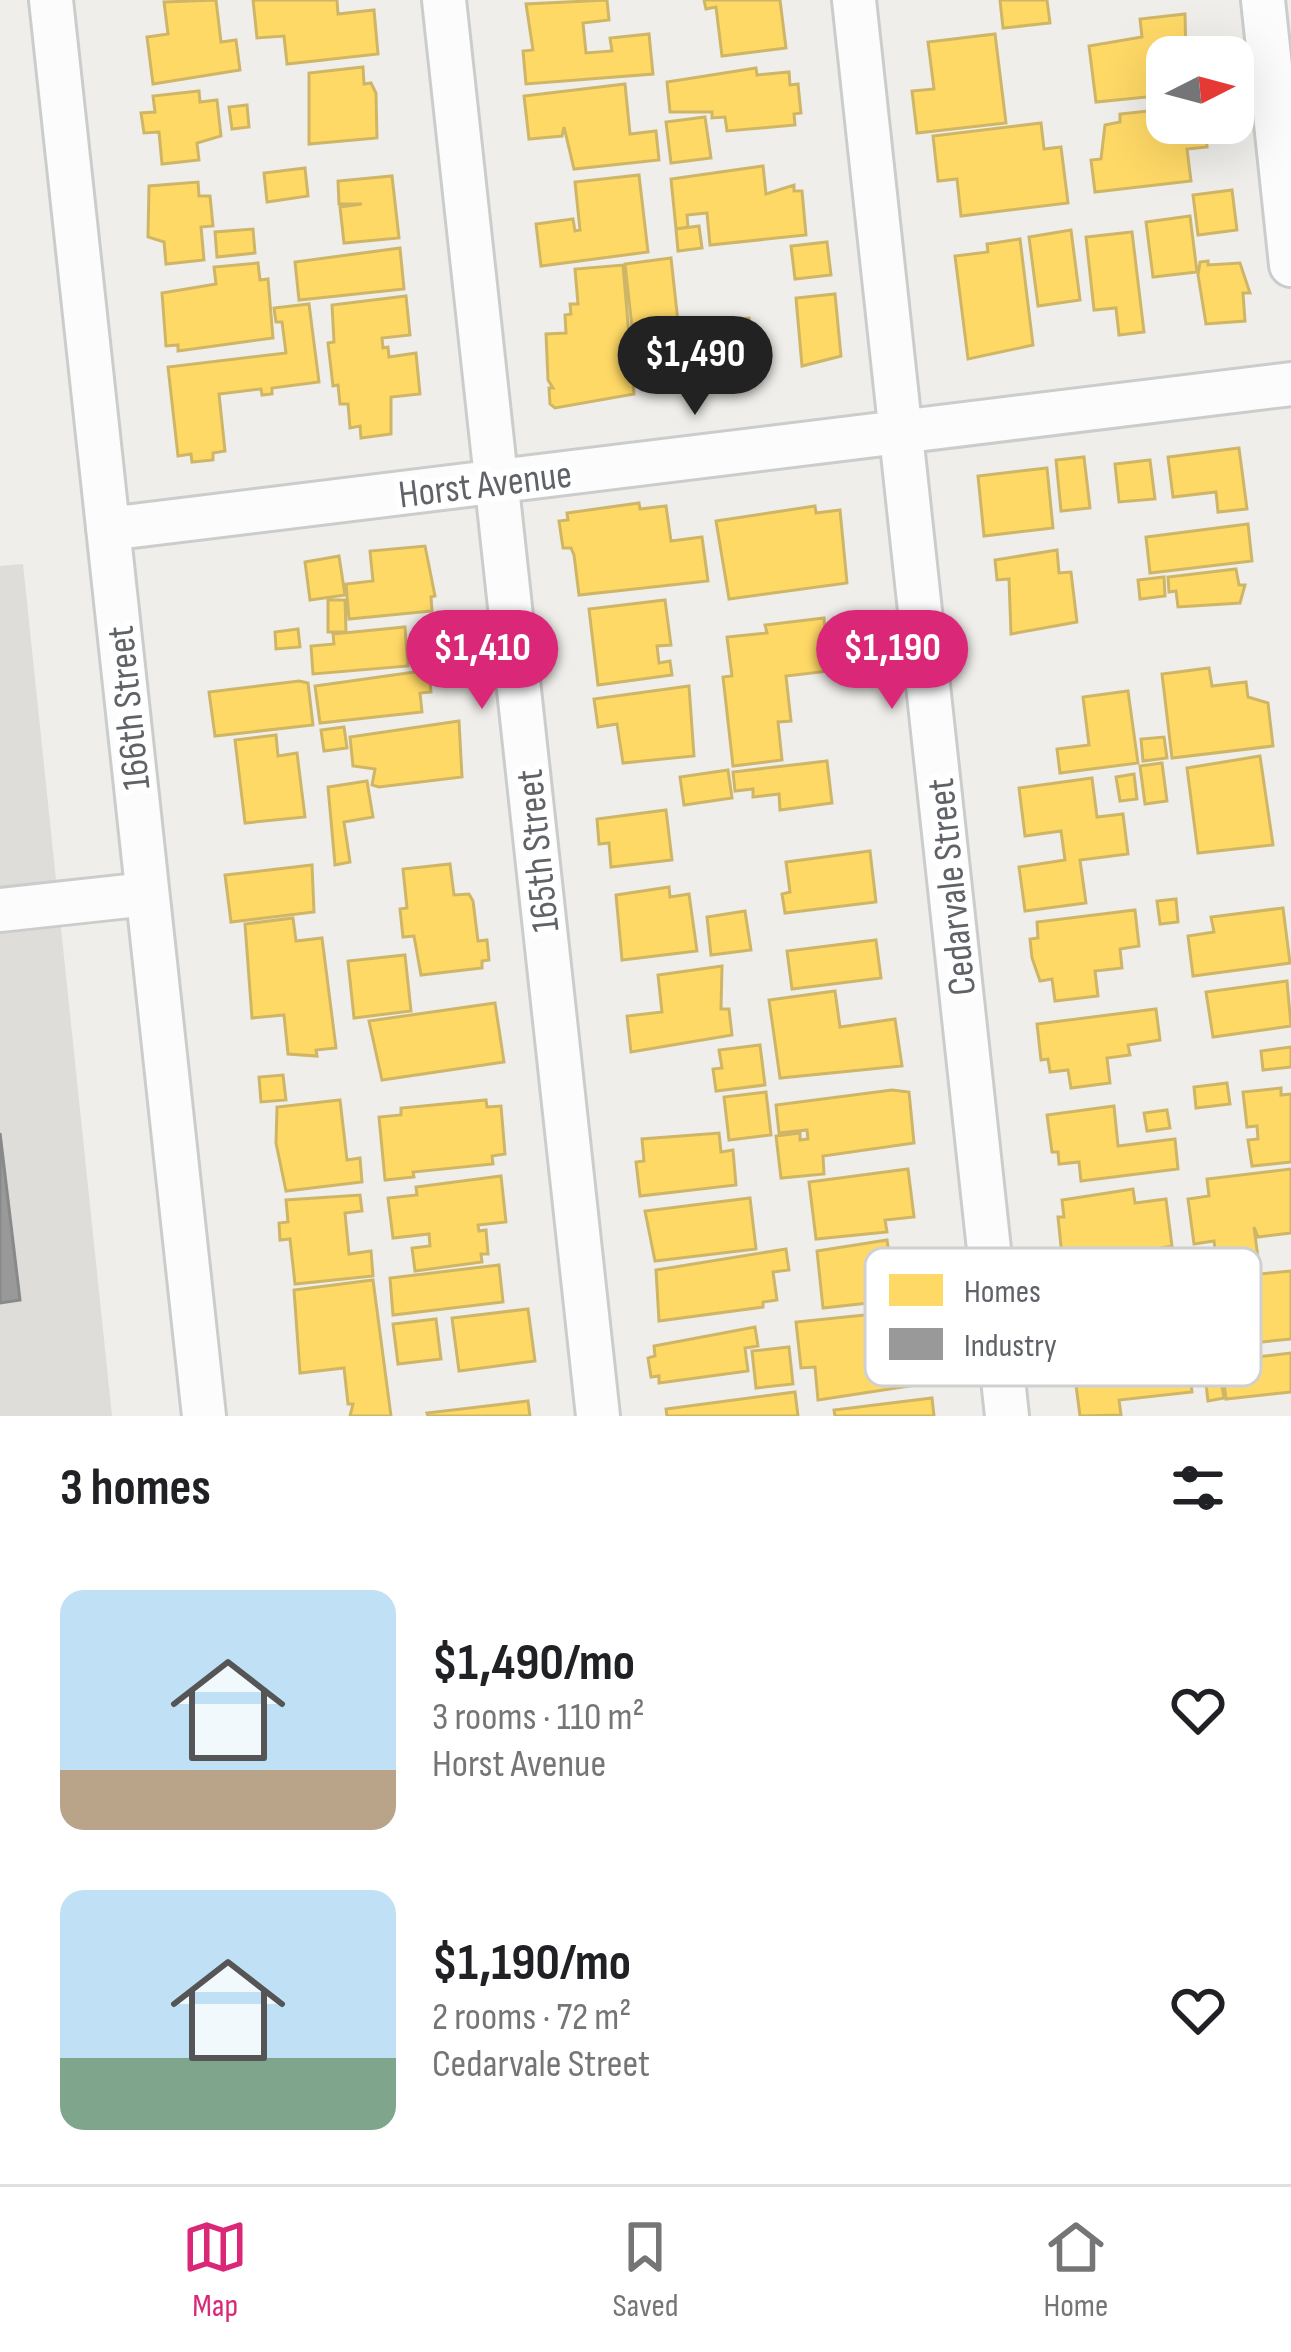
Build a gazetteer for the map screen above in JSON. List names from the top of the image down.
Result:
{
  "streets": {
    "street": [
      "Horst Avenue",
      "166th Street",
      "165th Street",
      "Cedarvale Street"
    ]
  },
  "crossings": [
    ["Horst Avenue", "166th Street"],
    ["Horst Avenue", "165th Street"],
    ["Horst Avenue", "Cedarvale Street"]
  ],
  "legend": ["Homes", "Industry"],
  "north": "right",
  "page": {
    "price": ["$1,490", "$1,410", "$1,190"],
    "heading": "3 homes",
    "list": [
      {
        "name": "$1,490/mo",
        "note": "3 rooms · 110 m² · Horst Avenue"
      },
      {
        "name": "$1,190/mo",
        "note": "2 rooms · 72 m² · Cedarvale Street"
      }
    ],
    "tabs": ["Map", "Saved", "Home"]
  }
}
